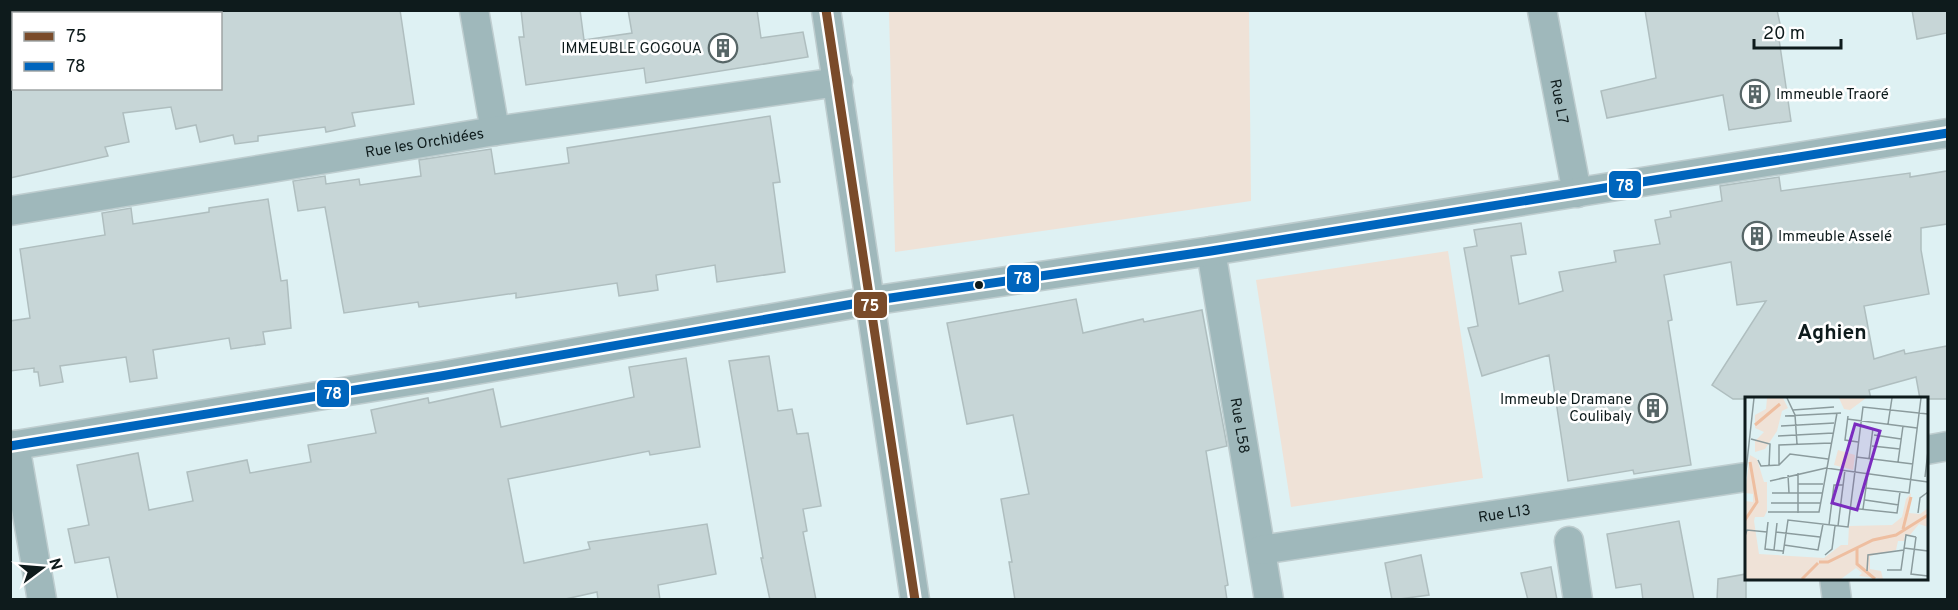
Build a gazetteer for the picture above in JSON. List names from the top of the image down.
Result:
{
  "streets": {
    "street": [
      "Rue L7",
      "Rue les Orchidées",
      "Rue L58",
      "Rue L13"
    ]
  },
  "crossings": [
    ["Rue L58", "Rue L13"]
  ],
  "districts": ["Aghien"],
  "places": {
    "building": [
      "IMMEUBLE GOGOUA",
      "Immeuble Traoré",
      "Immeuble Asselé",
      "Immeuble Dramane Coulibaly"
    ]
  },
  "lines": ["transit line 75", "transit line 78"],
  "legend": ["75", "78"],
  "scale_bar": "20 m",
  "north": "right"
}
